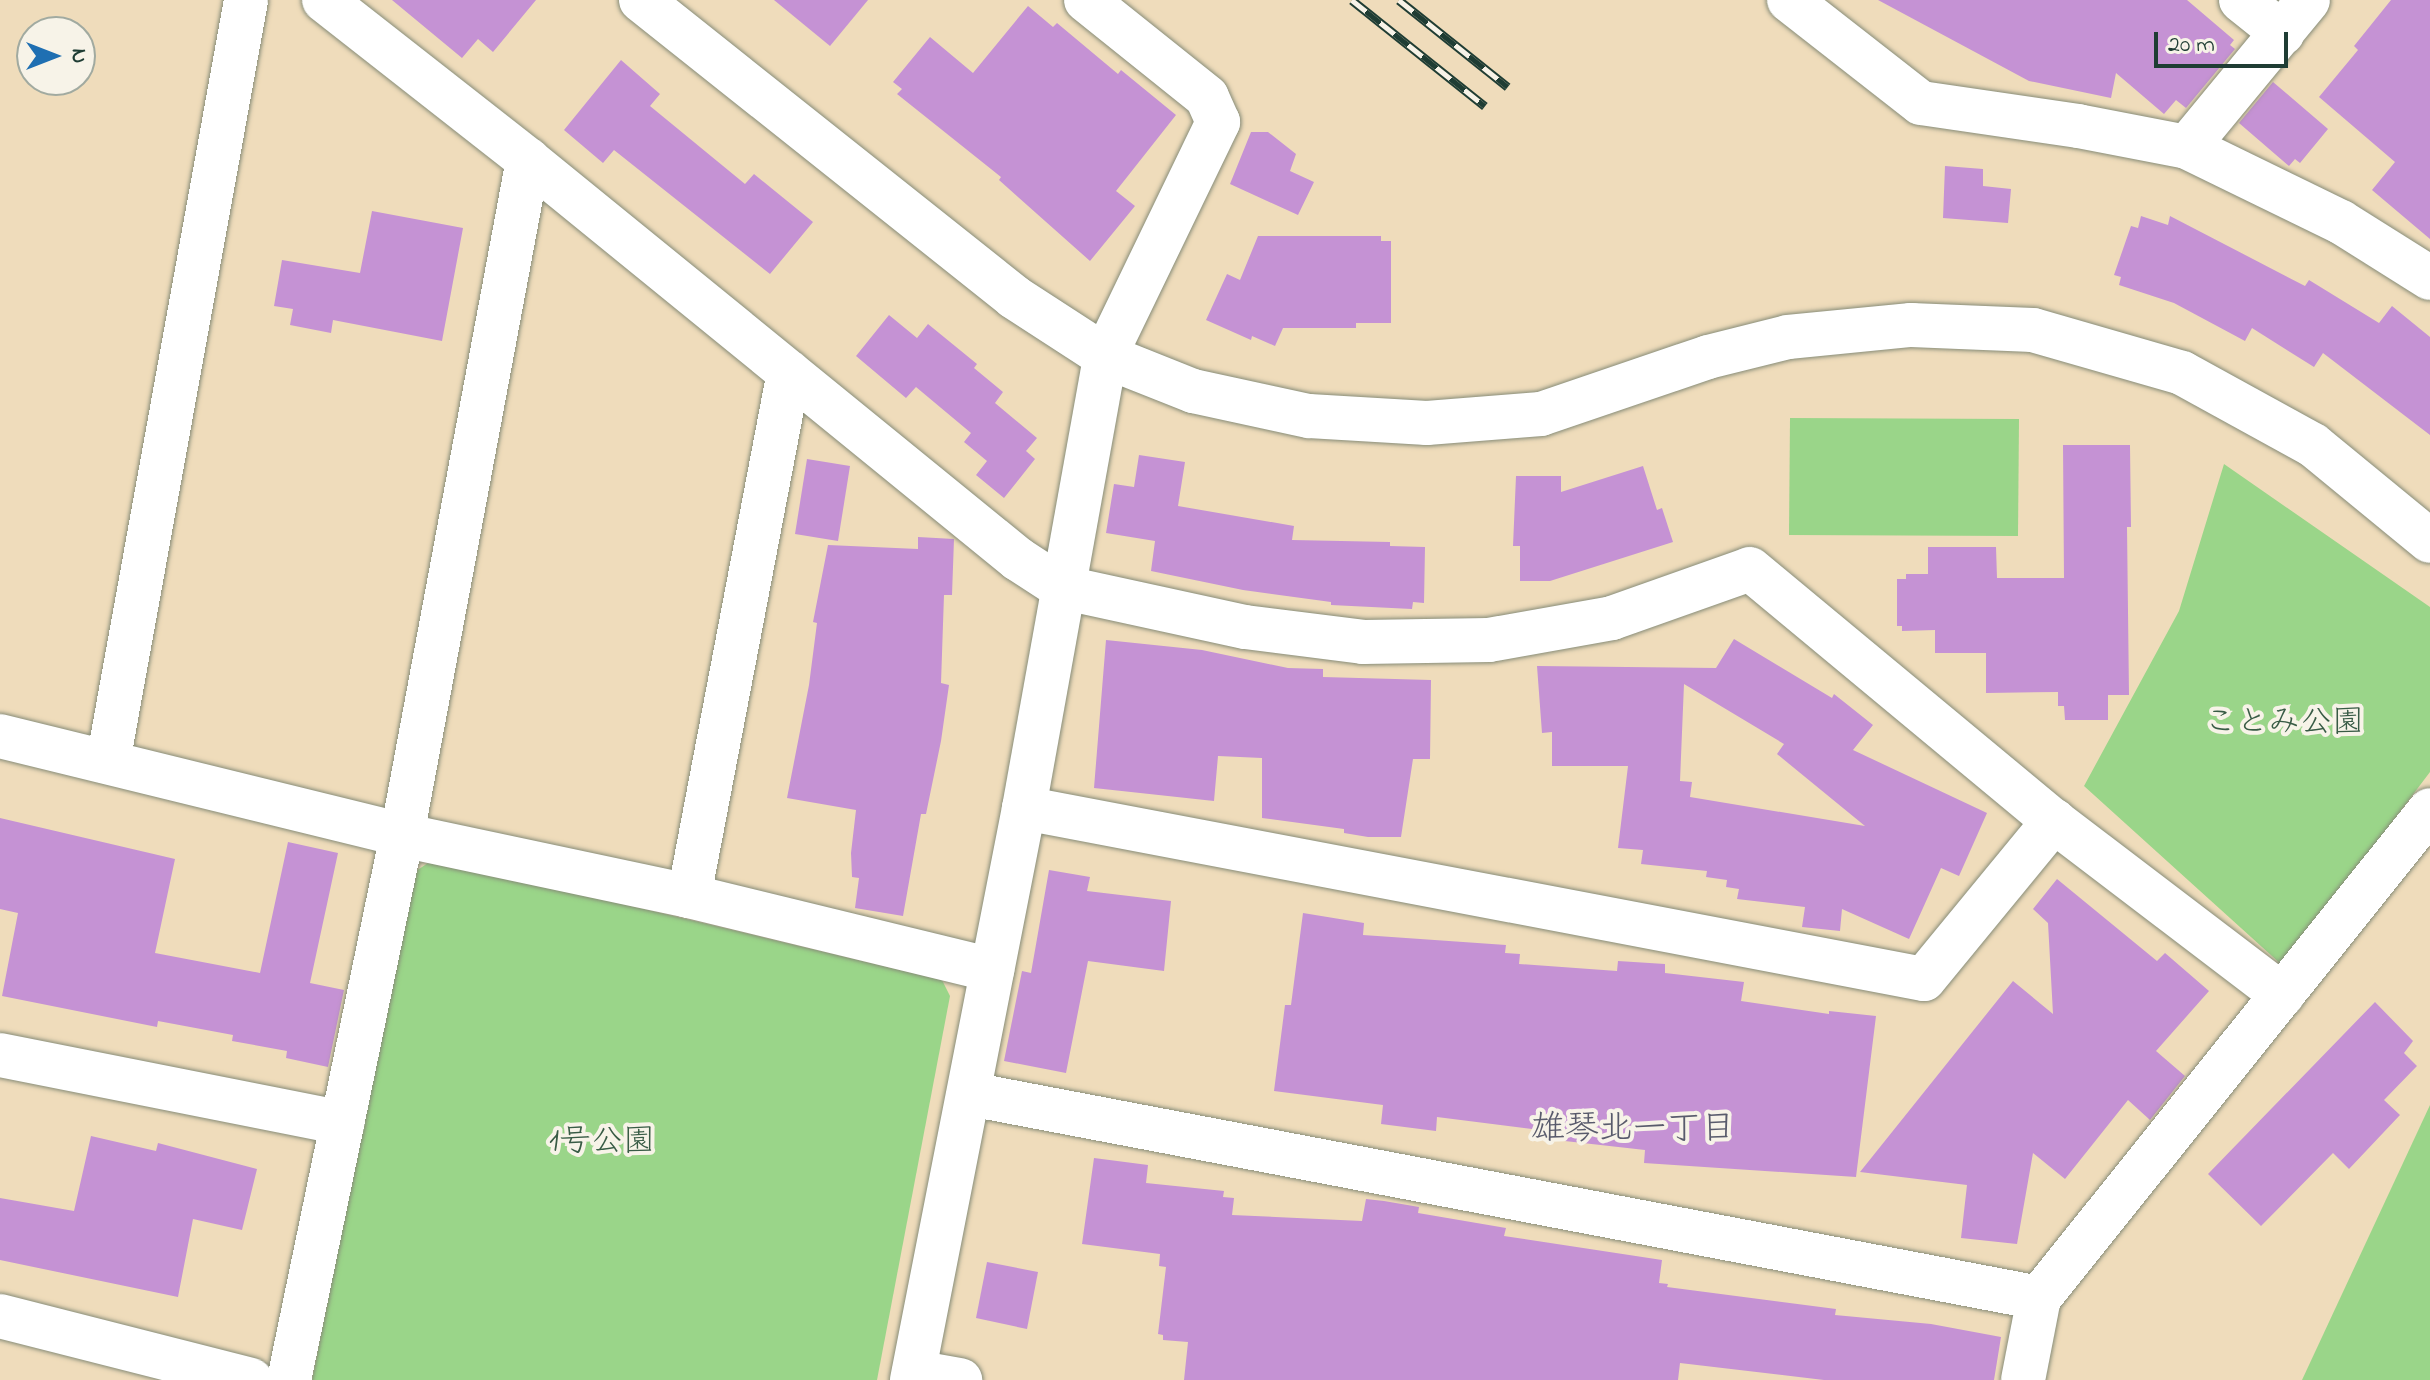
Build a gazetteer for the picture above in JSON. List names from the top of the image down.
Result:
{
  "districts": ["雄琴北一丁目"],
  "parks": ["ことみ公園", "1号公園"],
  "scale_bar": "20 m",
  "north": "right"
}
